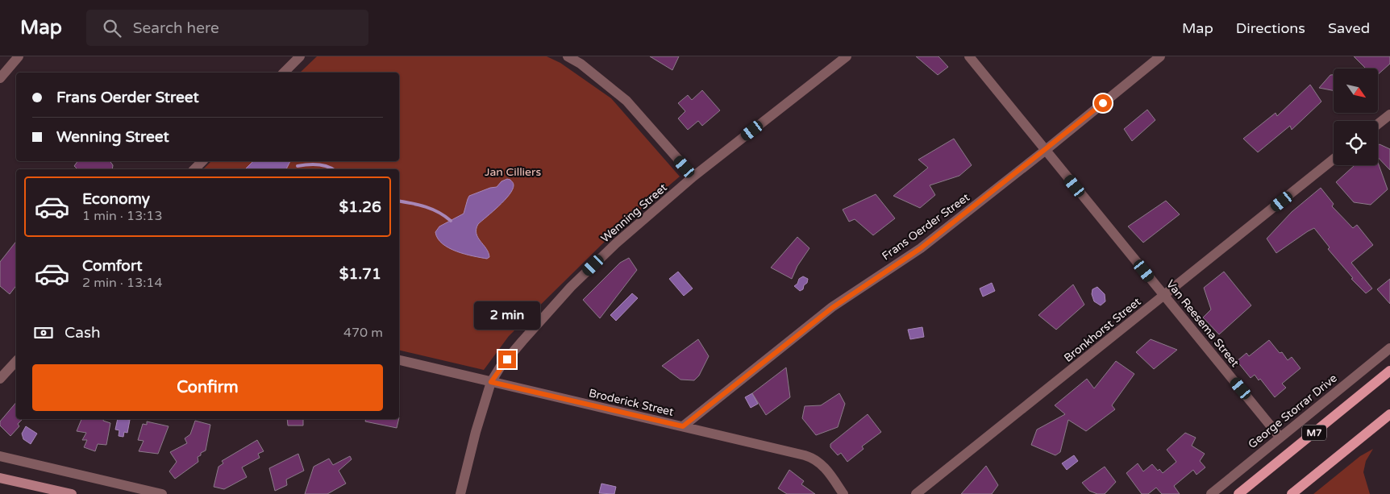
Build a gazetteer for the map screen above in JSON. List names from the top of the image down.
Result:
{
  "streets": {
    "main road": ["M7"],
    "street": [
      "Wenning Street",
      "Frans Oerder Street",
      "Van Reesema Street",
      "Bronkhorst Street",
      "Broderick Street",
      "George Storrar Drive"
    ]
  },
  "crossings": [
    ["Wenning Street", "Broderick Street"],
    ["Frans Oerder Street", "Van Reesema Street"],
    ["Frans Oerder Street", "Broderick Street"],
    ["Van Reesema Street", "Bronkhorst Street"],
    ["Van Reesema Street", "George Storrar Drive"]
  ],
  "parks": ["Jan Cilliers"],
  "north": "bottom right",
  "page": {
    "header": "Map",
    "search": "Search here",
    "nav": ["Map", "Directions", "Saved"],
    "banner": ["Frans Oerder Street", "Wenning Street"],
    "list": [
      {
        "name": "Economy",
        "note": "1 min · 13:13",
        "value": "$1.26"
      },
      {
        "name": "Comfort",
        "note": "2 min · 13:14",
        "value": "$1.71"
      }
    ],
    "bubble": "2 min",
    "pay": ["Cash", "470 m"],
    "buttons": "Confirm"
  }
}
